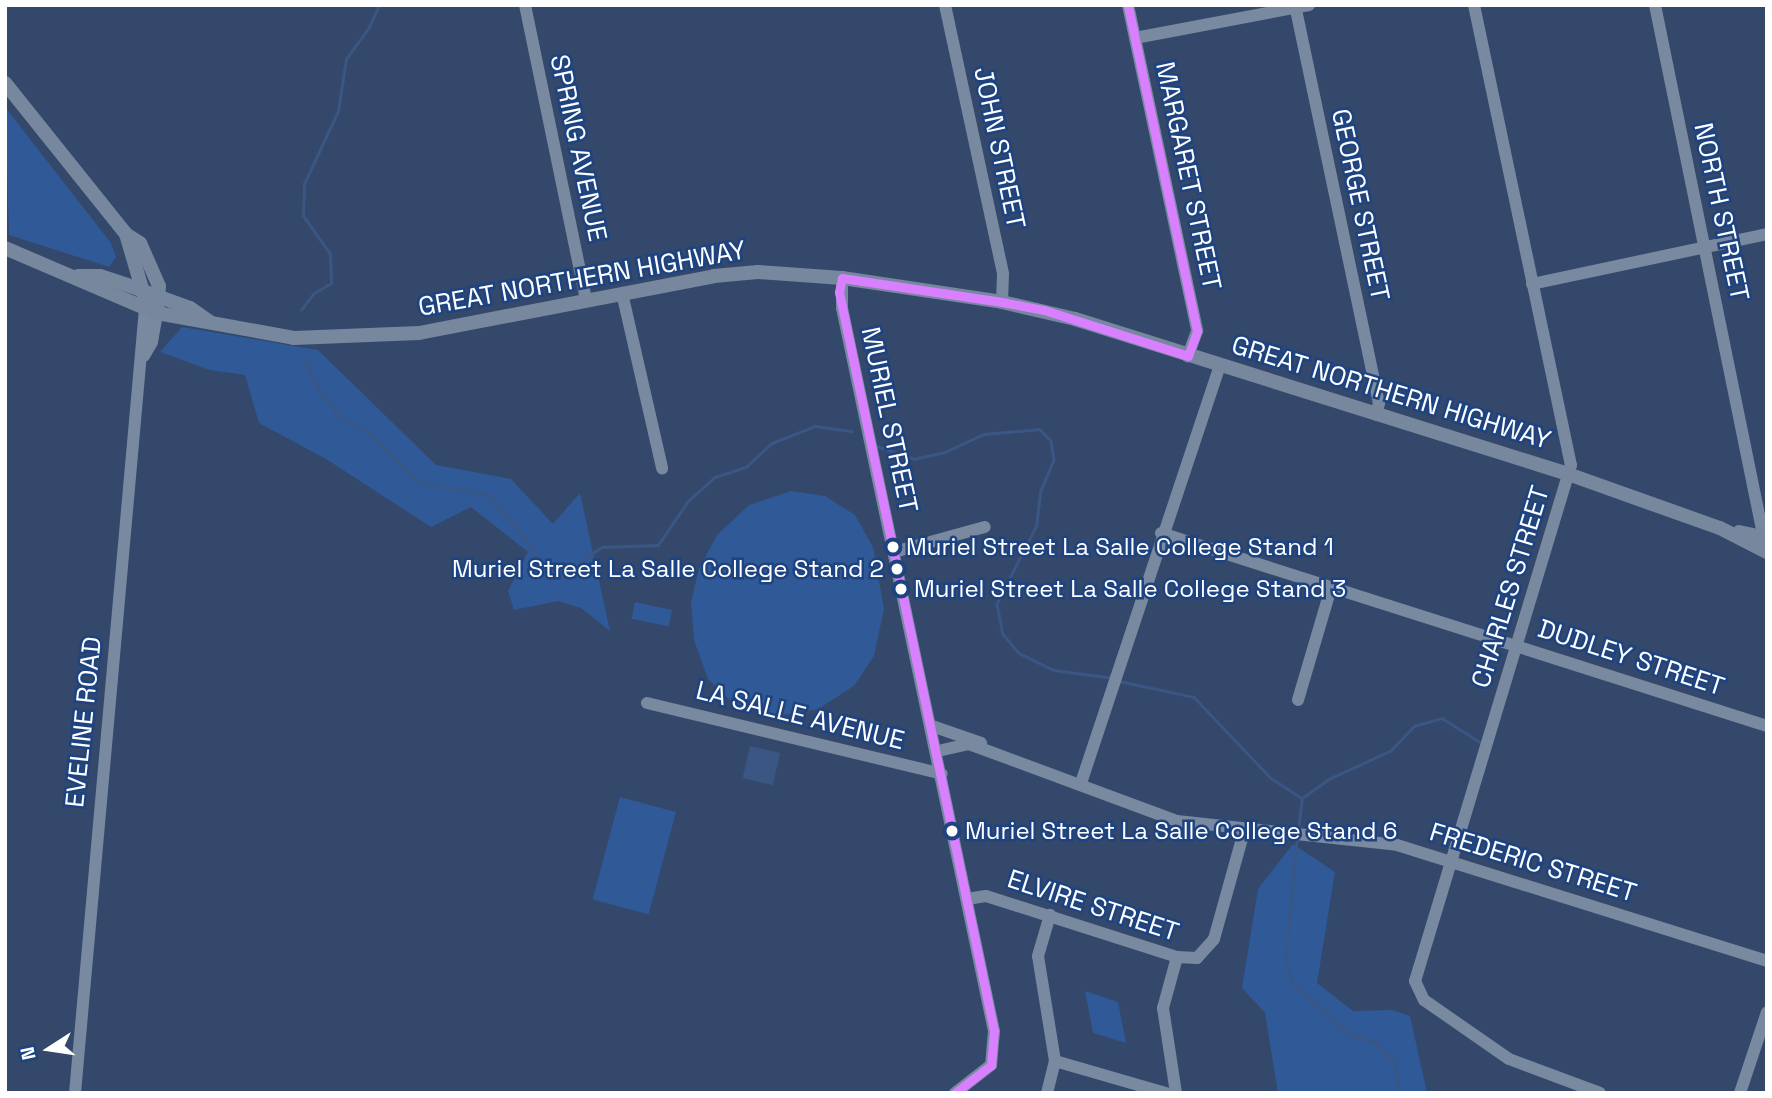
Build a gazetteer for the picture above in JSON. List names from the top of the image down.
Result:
{
  "streets": {
    "main road": ["GREAT NORTHERN HIGHWAY"],
    "street": [
      "SPRING AVENUE",
      "JOHN STREET",
      "MARGARET STREET",
      "GEORGE STREET",
      "NORTH STREET",
      "MURIEL STREET",
      "CHARLES STREET",
      "DUDLEY STREET",
      "LA SALLE AVENUE",
      "EVELINE ROAD",
      "FREDERIC STREET",
      "ELVIRE STREET"
    ]
  },
  "crossings": [
    ["SPRING AVENUE", "GREAT NORTHERN HIGHWAY"],
    ["JOHN STREET", "GREAT NORTHERN HIGHWAY"],
    ["MARGARET STREET", "GREAT NORTHERN HIGHWAY"],
    ["GEORGE STREET", "GREAT NORTHERN HIGHWAY"],
    ["NORTH STREET", "GREAT NORTHERN HIGHWAY"],
    ["GREAT NORTHERN HIGHWAY", "MURIEL STREET"],
    ["GREAT NORTHERN HIGHWAY", "CHARLES STREET"],
    ["GREAT NORTHERN HIGHWAY", "EVELINE ROAD"],
    ["MURIEL STREET", "LA SALLE AVENUE"],
    ["MURIEL STREET", "FREDERIC STREET"],
    ["MURIEL STREET", "ELVIRE STREET"],
    ["CHARLES STREET", "DUDLEY STREET"],
    ["CHARLES STREET", "FREDERIC STREET"],
    ["FREDERIC STREET", "ELVIRE STREET"]
  ],
  "places": [
    "Muriel Street La Salle College Stand 1",
    "Muriel Street La Salle College Stand 2",
    "Muriel Street La Salle College Stand 3",
    "Muriel Street La Salle College Stand 6"
  ],
  "north": "left"
}
